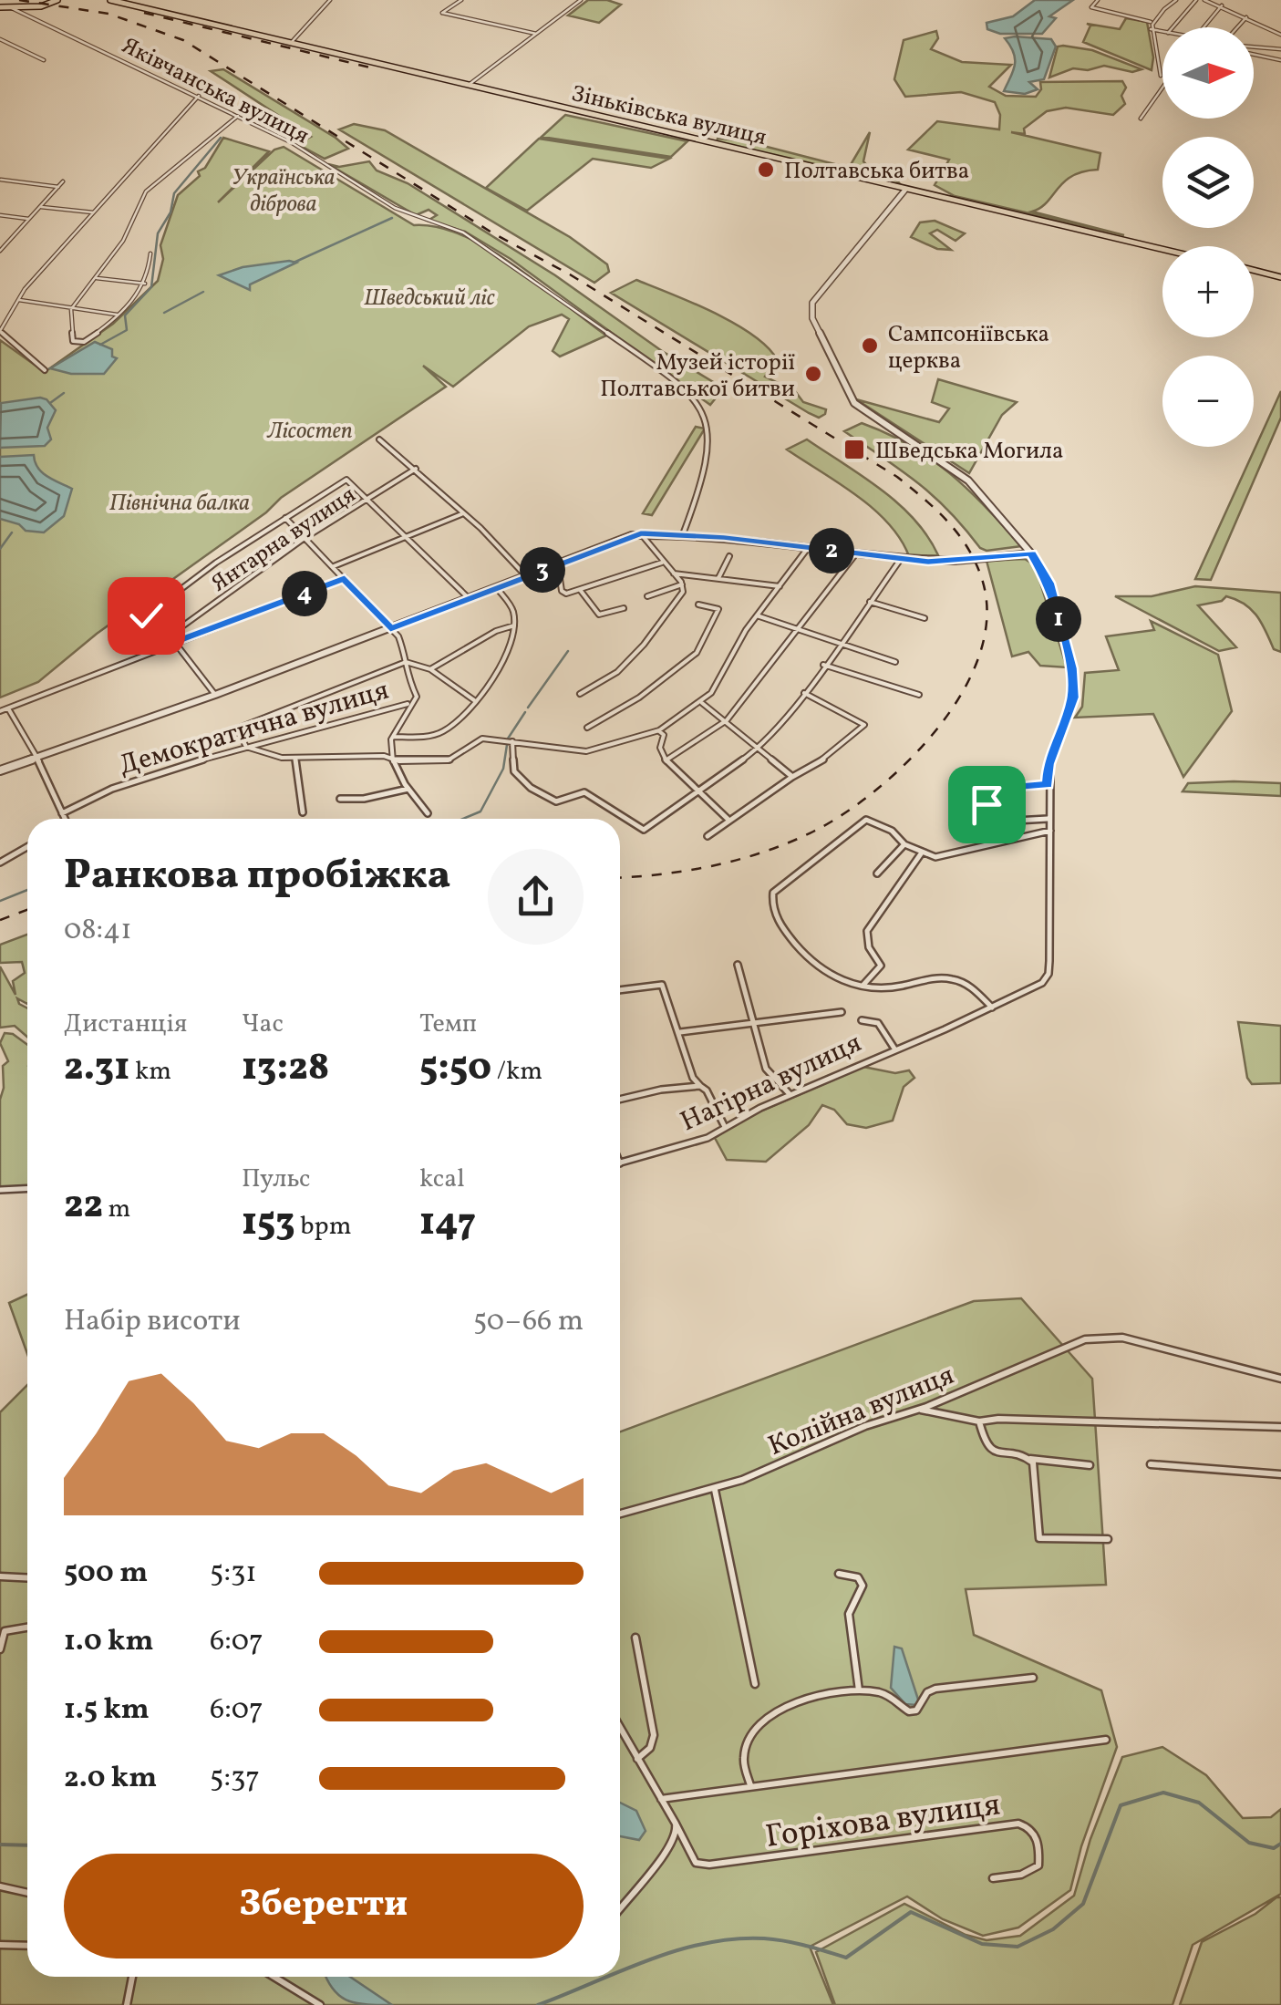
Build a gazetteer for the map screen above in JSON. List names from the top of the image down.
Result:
{
  "streets": {
    "main road": ["Зіньківська вулиця"],
    "street": [
      "Яківчанська вулиця",
      "Янтарна вулиця",
      "Демократична вулиця",
      "Нагірна вулиця",
      "Колійна вулиця",
      "Горіхова вулиця"
    ]
  },
  "parks": [
    "Українська діброва",
    "Шведський ліс",
    "Лісостеп",
    "Північна балка"
  ],
  "places": {
    "other": ["Полтавська битва", "Сампсоніївська церква", "Музей історії Полтавської битви"],
    "transit": ["Шведська Могила"]
  },
  "north": "right",
  "page": {
    "map_buttons": ["+", "−"],
    "pins": [
      "2",
      "3",
      "4",
      "1"
    ],
    "heading": ["Ранкова пробіжка", "08:41"],
    "stats": [
      ["Дистанція", "2.31 km"],
      ["Час", "13:28"],
      ["Темп", "5:50 /km"],
      ["22 m"],
      ["Пульс", "153 bpm"],
      ["kcal", "147"]
    ],
    "chart": ["Набір висоти", "50–66 m"],
    "list": [
      {
        "name": "500 m",
        "note": "5:31"
      },
      {
        "name": "1.0 km",
        "note": "6:07"
      },
      {
        "name": "1.5 km",
        "note": "6:07"
      },
      {
        "name": "2.0 km",
        "note": "5:37"
      }
    ],
    "buttons": "Зберегти"
  }
}
